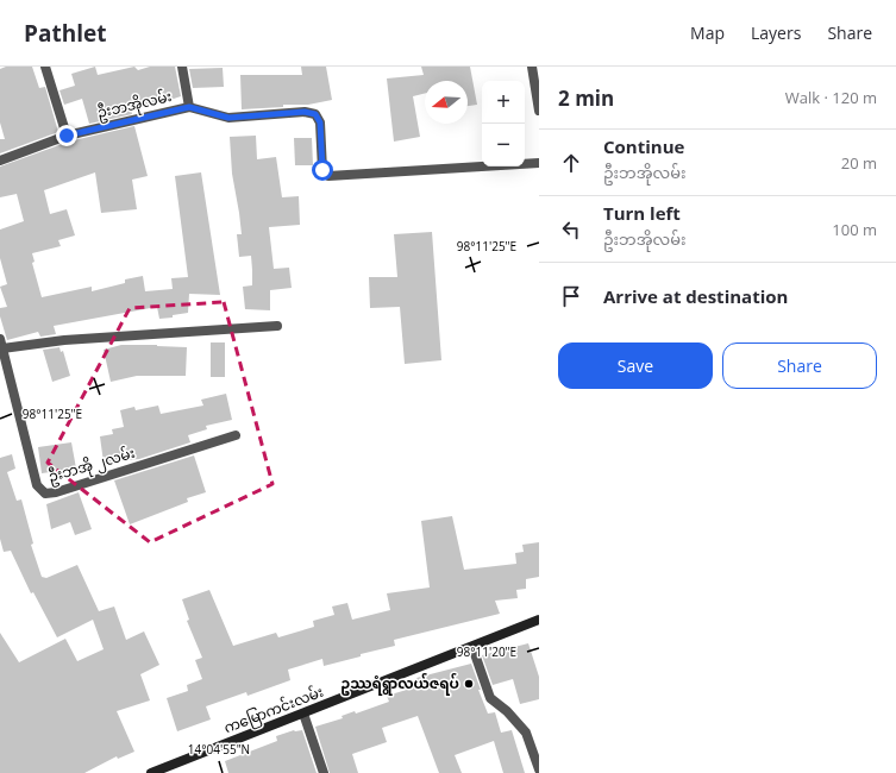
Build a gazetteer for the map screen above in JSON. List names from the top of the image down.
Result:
{
  "streets": {
    "main road": ["ကမြောကင်းလမ်း"],
    "street": ["ဦးဘအိုလမ်း", "ဦးဘအို ၂လမ်း"]
  },
  "places": ["ဥဿရံရွာလယ်ဇရပ်"],
  "north": "left",
  "page": {
    "header": "Pathlet",
    "nav": ["Map", "Layers", "Share"],
    "heading": ["2 min", "Walk · 120 m"],
    "map_buttons": ["+", "−"],
    "list": [
      ["Continue", "ဦးဘအိုလမ်း", "20 m"],
      ["Turn left", "ဦးဘအိုလမ်း", "100 m"],
      "Arrive at destination"
    ],
    "buttons": ["Save", "Share"]
  },
  "coordinates": ["98°11'25\"E", "98°11'20\"E", "14°04'55\"N"]
}
